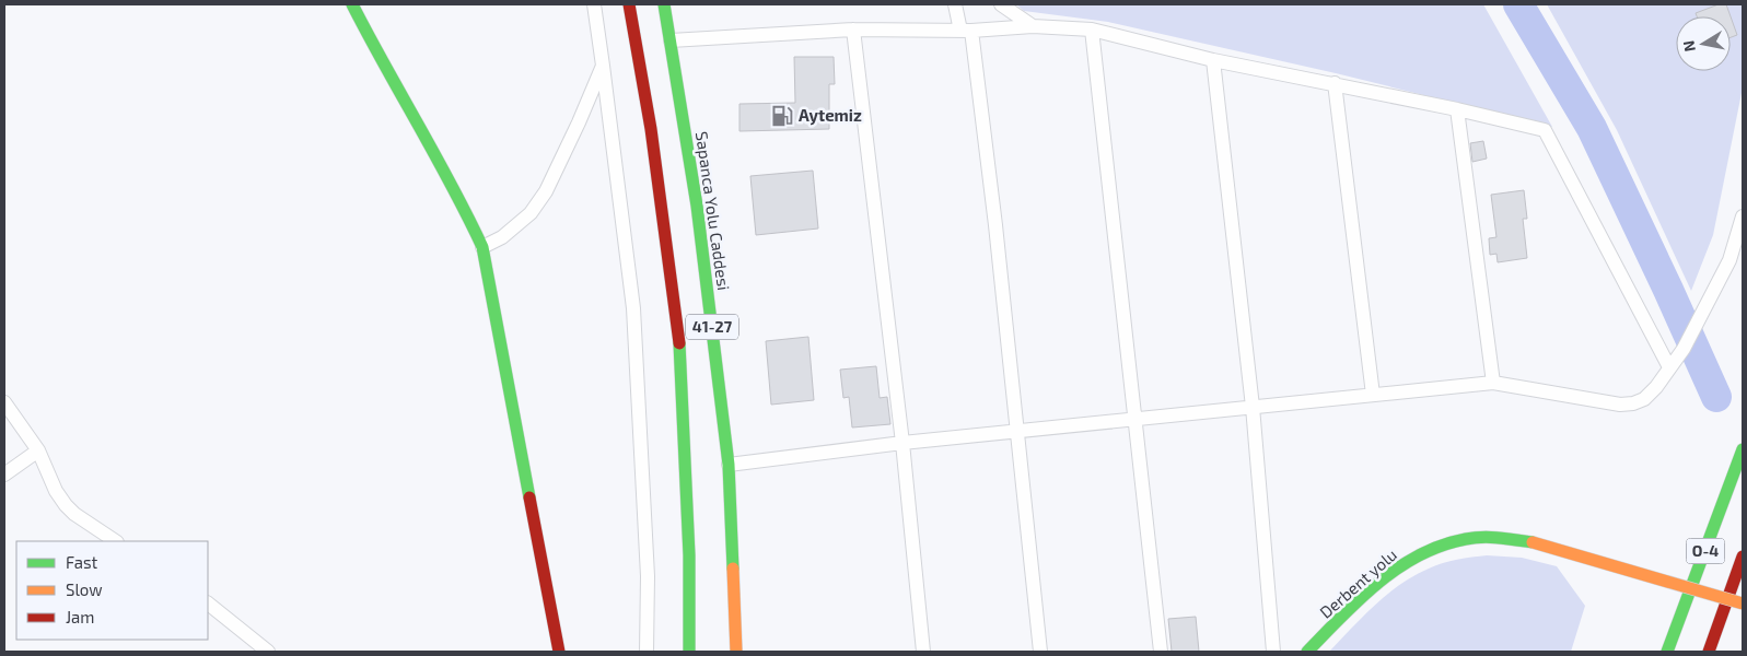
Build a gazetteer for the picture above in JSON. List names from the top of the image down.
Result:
{
  "streets": {
    "main road": [
      "Sapanca Yolu Caddesi",
      "41-27",
      "O-4",
      "Derbent yolu"
    ]
  },
  "places": {
    "fuel station": ["Aytemiz"]
  },
  "legend": ["Fast", "Slow", "Jam"],
  "north": "left"
}
